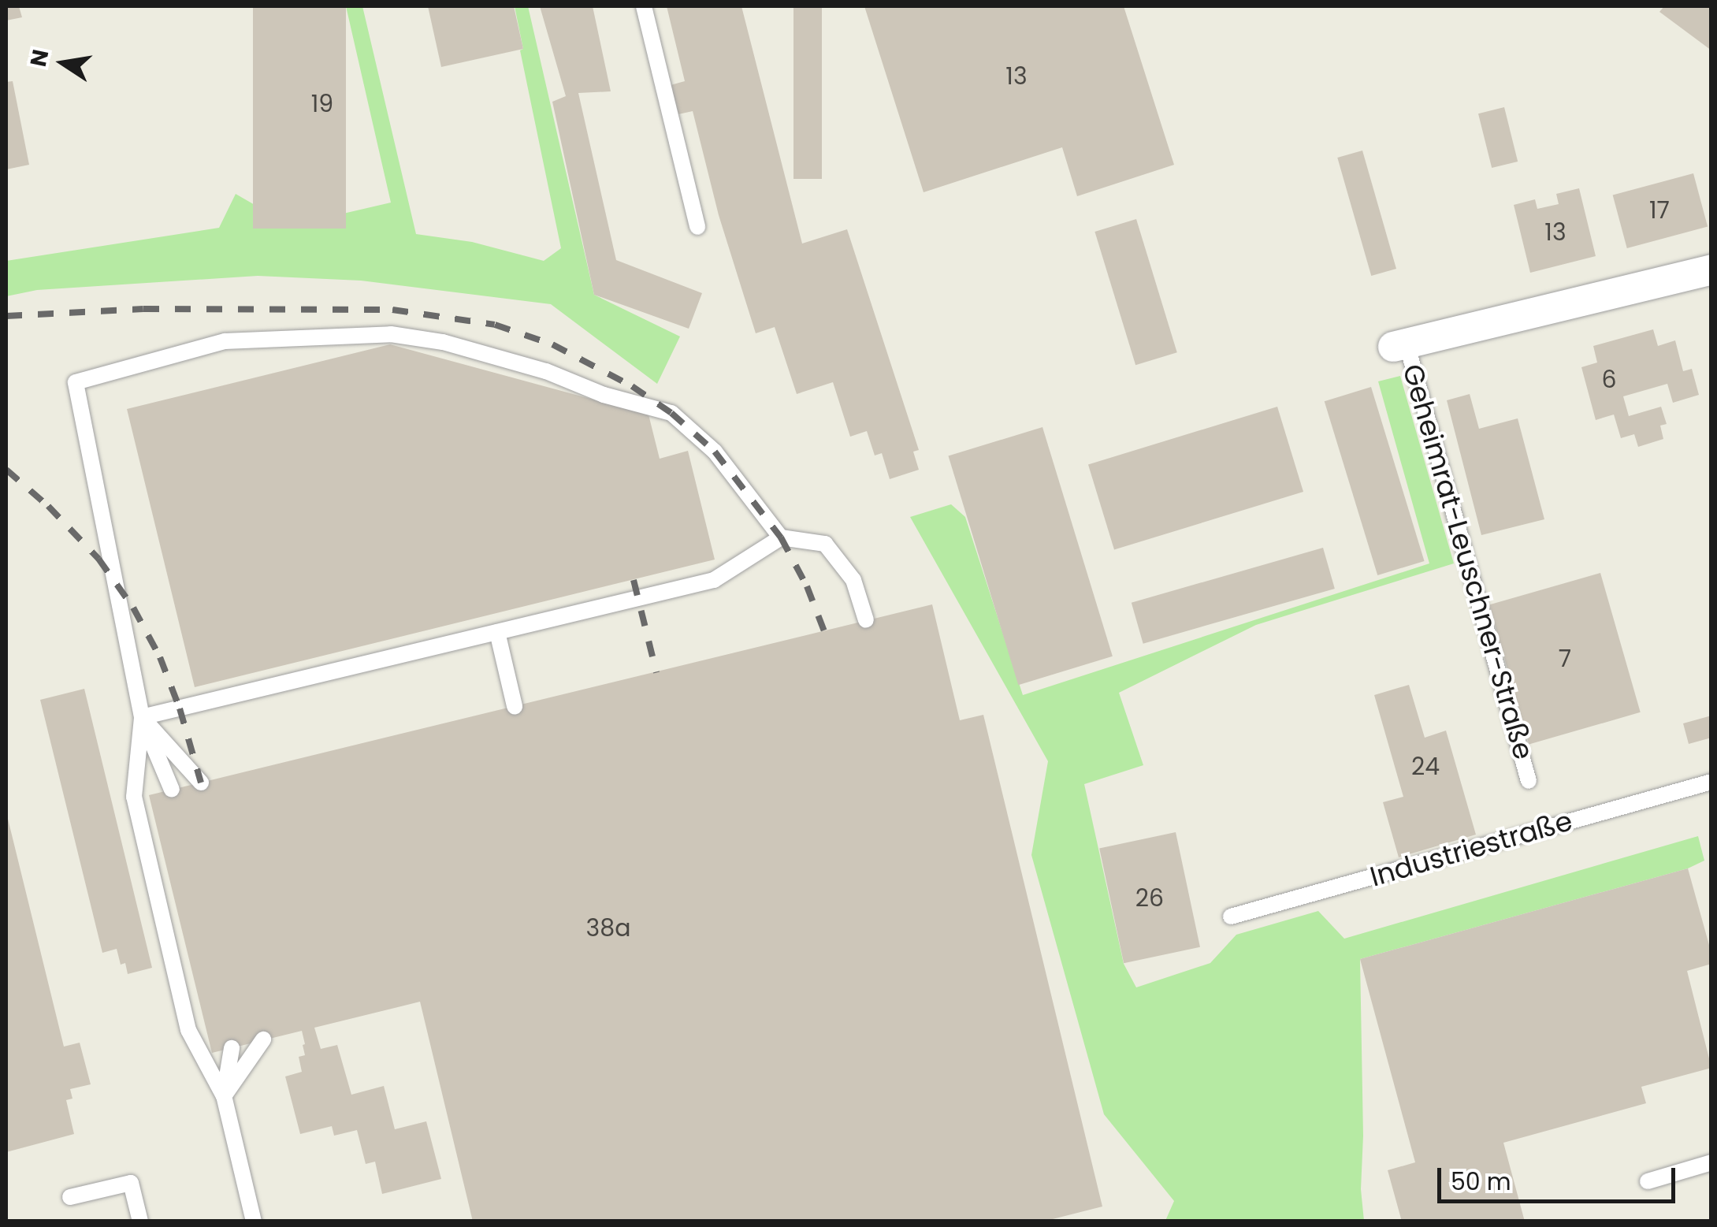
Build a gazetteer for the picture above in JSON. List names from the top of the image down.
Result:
{
  "streets": {
    "street": ["Geheimrat-Leuschner-Straße"],
    "lane": ["Industriestraße"]
  },
  "house_numbers": [
    "13",
    "19",
    "17",
    "13",
    "6",
    "7",
    "24",
    "26",
    "38a"
  ],
  "scale_bar": "50 m",
  "north": "left"
}
